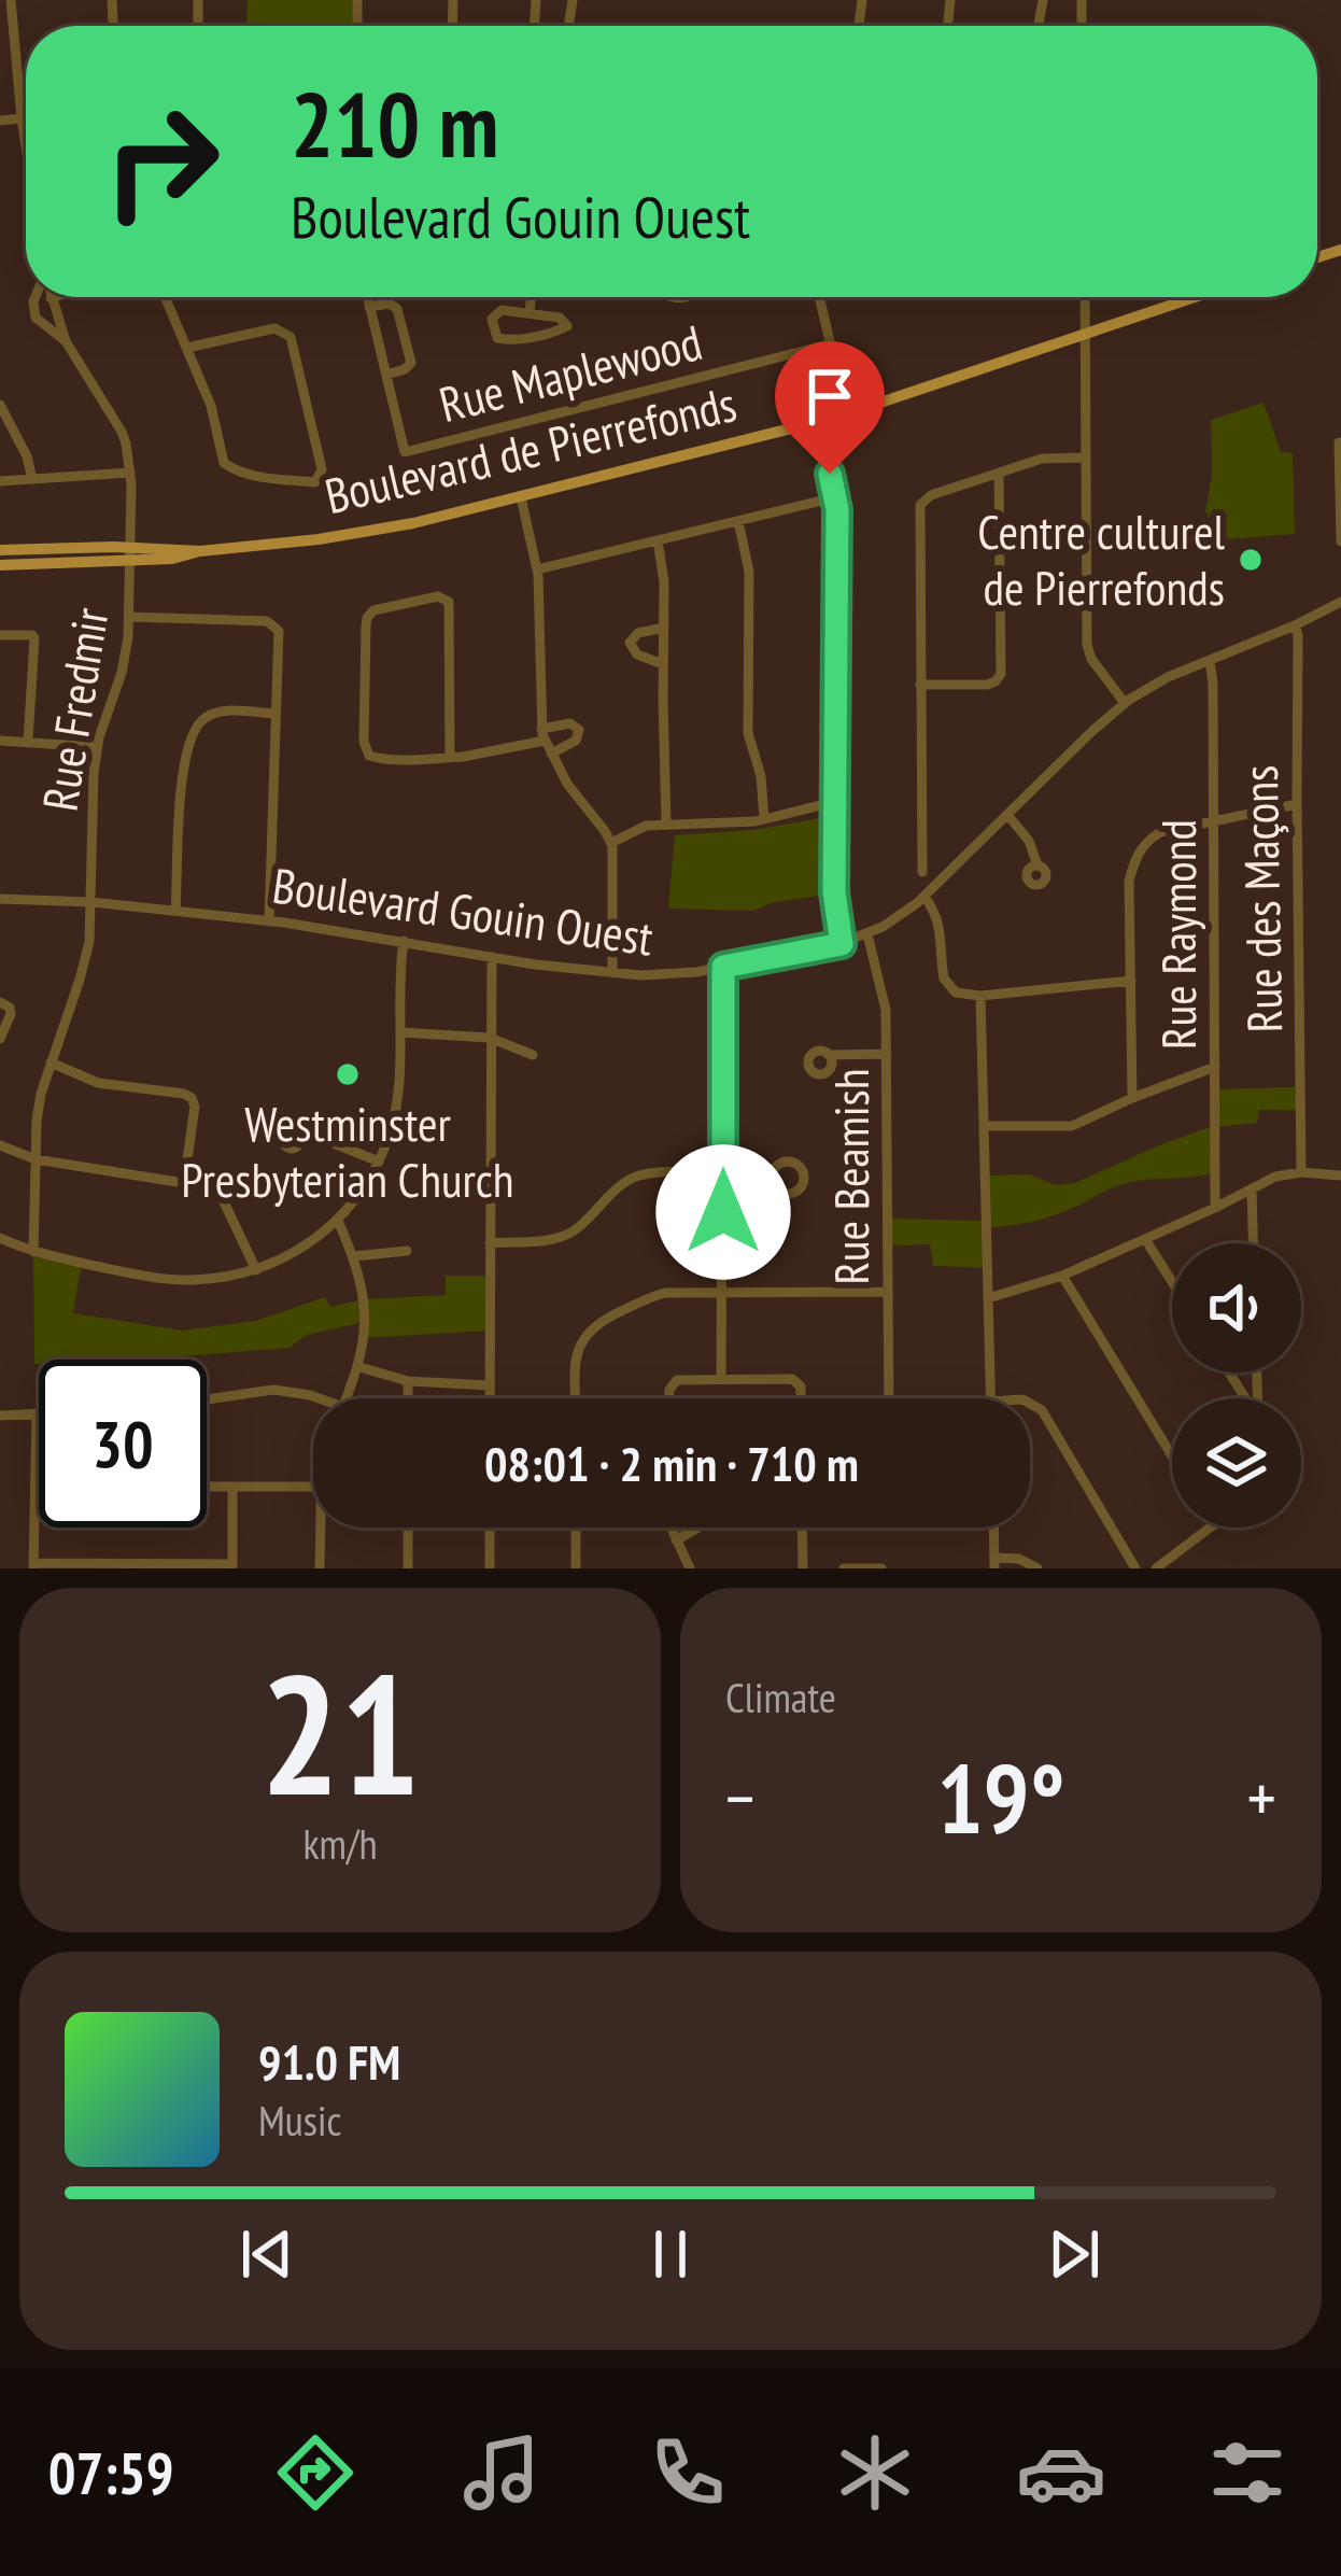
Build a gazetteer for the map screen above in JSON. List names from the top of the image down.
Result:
{
  "streets": {
    "main road": ["Boulevard de Pierrefonds"],
    "street": [
      "Rue Maplewood",
      "Rue Fredmir",
      "Rue des Maçons",
      "Boulevard Gouin Ouest",
      "Rue Raymond",
      "Rue Beamish"
    ]
  },
  "crossings": [
    ["Boulevard de Pierrefonds", "Rue Fredmir"],
    ["Rue Fredmir", "Boulevard Gouin Ouest"],
    ["Rue des Maçons", "Boulevard Gouin Ouest"],
    ["Boulevard Gouin Ouest", "Rue Raymond"],
    ["Boulevard Gouin Ouest", "Rue Beamish"]
  ],
  "places": ["Centre culturel de Pierrefonds", "Westminster Presbyterian Church"],
  "page": {
    "turn": ["210 m", "Boulevard Gouin Ouest"],
    "limit": "30",
    "trip": "08:01 · 2 min · 710 m",
    "tile": [
      ["21", "km/h"],
      "Climate"
    ],
    "heat": ["−", "19°", "+"],
    "song": ["91.0 FM", "Music"],
    "tabs": "07:59"
  }
}
